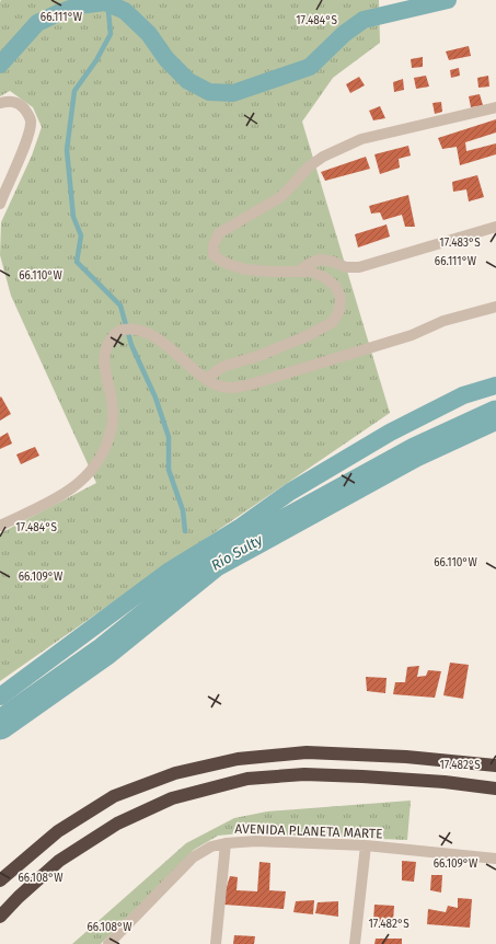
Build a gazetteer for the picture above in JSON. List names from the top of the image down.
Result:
{
  "streets": {
    "street": ["AVENIDA PLANETA MARTE"]
  },
  "water": ["Río Sulty"],
  "coordinates": [
    "66.111°W",
    "17.484°S",
    "17.483°S",
    "66.110°W",
    "66.109°W",
    "17.482°S",
    "66.108°W"
  ]
}
